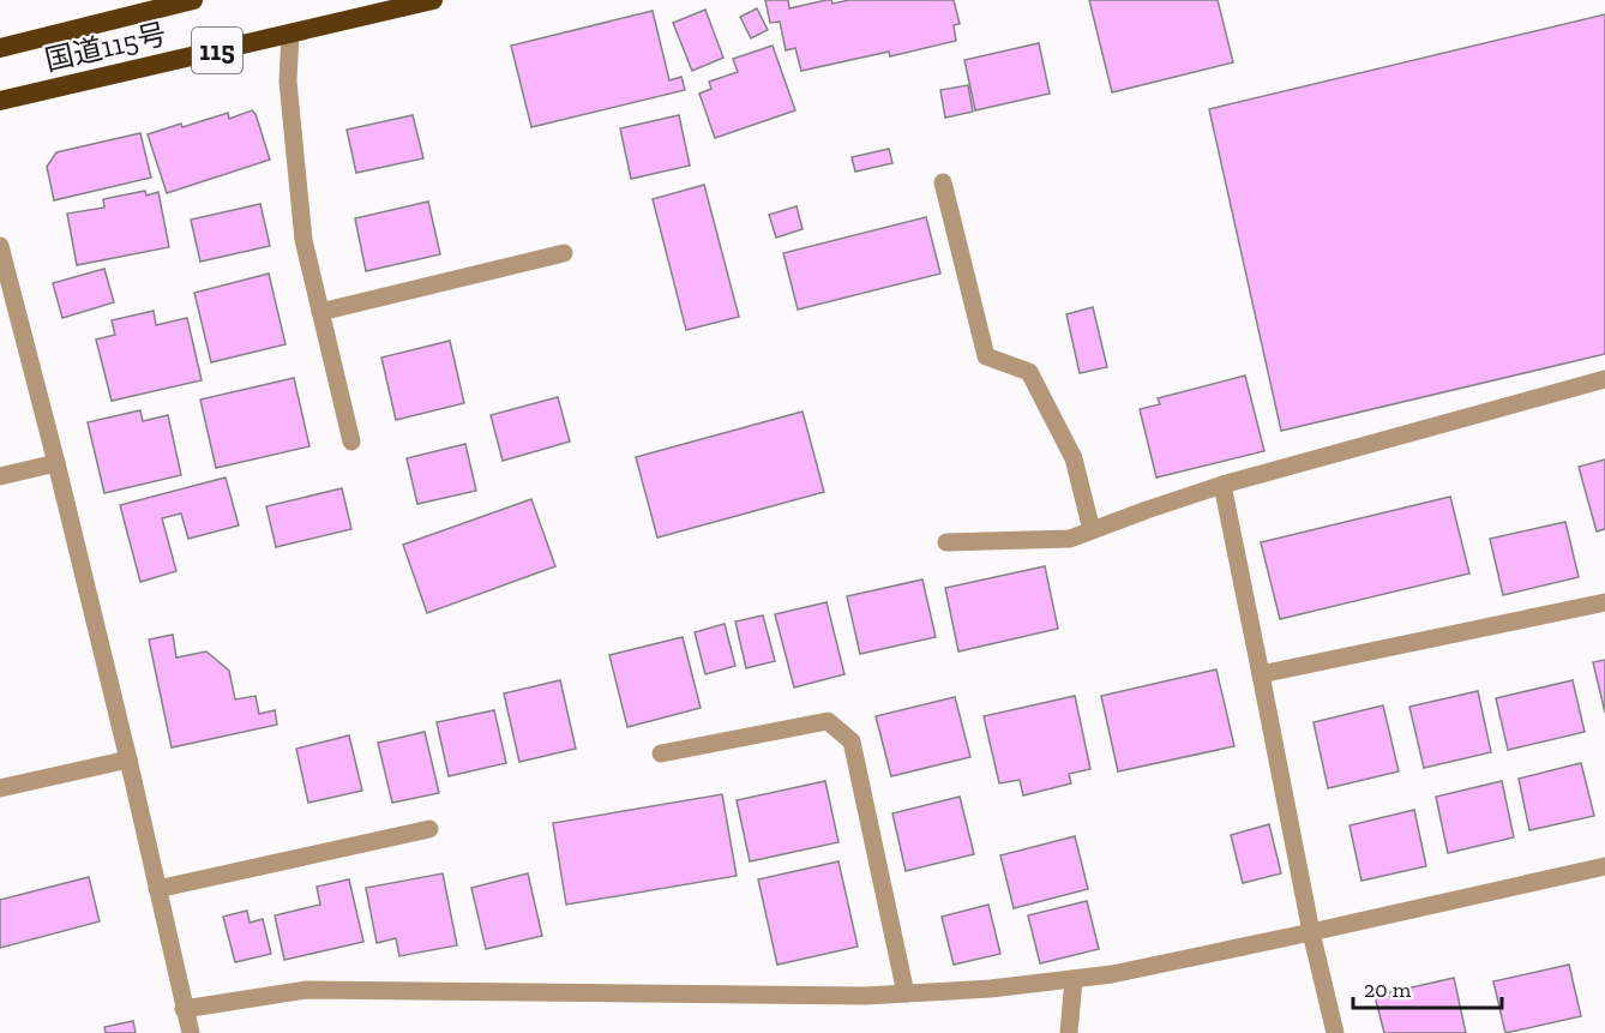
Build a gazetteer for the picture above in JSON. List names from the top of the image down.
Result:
{
  "streets": {
    "highway": ["国道115号", "115"]
  },
  "scale_bar": "20 m"
}
